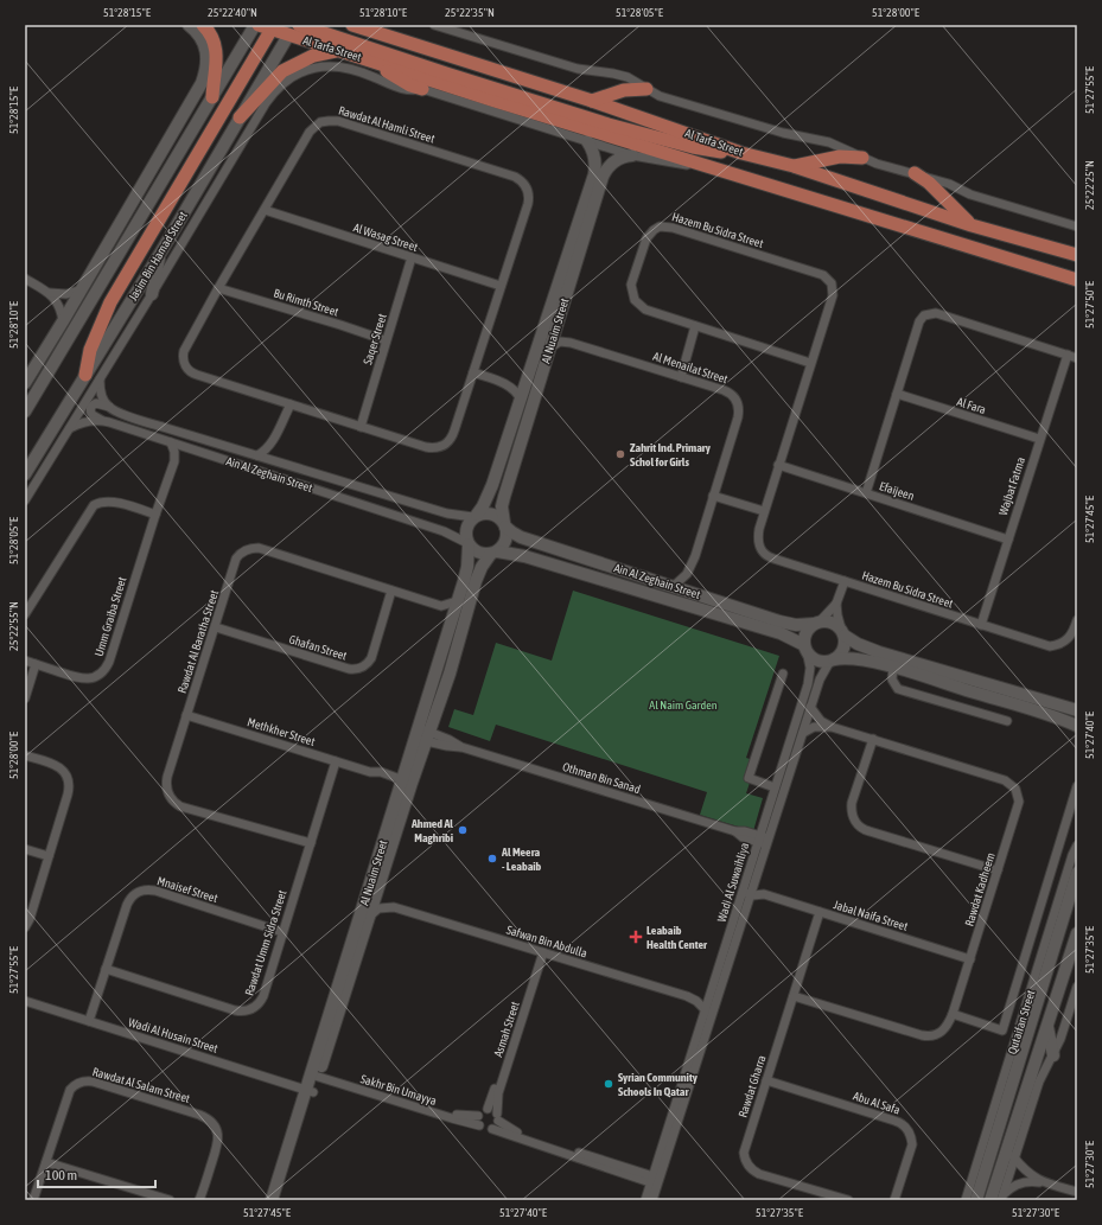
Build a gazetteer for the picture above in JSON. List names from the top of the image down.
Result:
{
  "streets": {
    "main road": ["Al Tarfa Street"],
    "street": [
      "Rawdat Al Hamli Street",
      "Hazem Bu Sidra Street",
      "Al Wasag Street",
      "Jasim Bin Hamad Street",
      "Bu Rimth Street",
      "Al Nuaim Street",
      "Saqer Street",
      "Al Menailat Street",
      "Al Fara",
      "Ain Al Zeghain Street",
      "Wajbat Fatma",
      "Efaijeen",
      "Umm Graiba Street",
      "Rawdat Al Baratha Street",
      "Ghafan Street",
      "Methkher Street",
      "Othman Bin Sanad",
      "Wadi Al Suwaihliya",
      "Mnaisef Street",
      "Rawdat Kadheem",
      "Jabal Naifa Street",
      "Safwan Bin Abdulla",
      "Rawdat Umm Sidra Street",
      "Qutaifan Street",
      "Asmah Street",
      "Wadi Al Husain Street",
      "Rawdat Al Salam Street",
      "Rawdat Gharra",
      "Sakhr Bin Umayya",
      "Abu Al Safa"
    ]
  },
  "crossings": [
    ["Al Tarfa Street", "Jasim Bin Hamad Street"],
    ["Al Tarfa Street", "Al Nuaim Street"],
    ["Rawdat Al Hamli Street", "Al Wasag Street"],
    ["Rawdat Al Hamli Street", "Bu Rimth Street"],
    ["Rawdat Al Hamli Street", "Saqer Street"],
    ["Hazem Bu Sidra Street", "Wajbat Fatma"],
    ["Hazem Bu Sidra Street", "Efaijeen"],
    ["Al Wasag Street", "Saqer Street"],
    ["Jasim Bin Hamad Street", "Ain Al Zeghain Street"],
    ["Bu Rimth Street", "Saqer Street"],
    ["Al Nuaim Street", "Al Menailat Street"],
    ["Al Nuaim Street", "Ain Al Zeghain Street"],
    ["Al Nuaim Street", "Methkher Street"],
    ["Al Nuaim Street", "Othman Bin Sanad"],
    ["Al Nuaim Street", "Safwan Bin Abdulla"],
    ["Al Nuaim Street", "Wadi Al Husain Street"],
    ["Al Nuaim Street", "Sakhr Bin Umayya"],
    ["Al Menailat Street", "Ain Al Zeghain Street"],
    ["Al Fara", "Wajbat Fatma"],
    ["Ain Al Zeghain Street", "Wadi Al Suwaihliya"],
    ["Wajbat Fatma", "Efaijeen"],
    ["Rawdat Al Baratha Street", "Ghafan Street"],
    ["Rawdat Al Baratha Street", "Methkher Street"],
    ["Rawdat Al Baratha Street", "Rawdat Umm Sidra Street"],
    ["Methkher Street", "Rawdat Umm Sidra Street"],
    ["Othman Bin Sanad", "Wadi Al Suwaihliya"],
    ["Wadi Al Suwaihliya", "Rawdat Kadheem"],
    ["Wadi Al Suwaihliya", "Jabal Naifa Street"],
    ["Wadi Al Suwaihliya", "Safwan Bin Abdulla"],
    ["Mnaisef Street", "Rawdat Umm Sidra Street"],
    ["Mnaisef Street", "Wadi Al Husain Street"],
    ["Rawdat Kadheem", "Jabal Naifa Street"],
    ["Rawdat Kadheem", "Rawdat Gharra"],
    ["Jabal Naifa Street", "Rawdat Gharra"],
    ["Safwan Bin Abdulla", "Asmah Street"],
    ["Asmah Street", "Sakhr Bin Umayya"],
    ["Rawdat Gharra", "Abu Al Safa"]
  ],
  "parks": ["Al Naim Garden"],
  "places": {
    "other": [
      "Zahrit Ind. Primary Schol for Girls",
      "Ahmed Al Maghribi",
      "Al Meera - Leabaib",
      "Syrian Community Schools In Qatar"
    ],
    "health": ["Leabaib Health Center"]
  },
  "scale_bar": "100 m",
  "coordinates": [
    "51°28'15\"E",
    "25°22'40\"N",
    "51°28'10\"E",
    "25°22'35\"N",
    "51°28'05\"E",
    "51°28'00\"E",
    "51°27'55\"E",
    "25°22'25\"N",
    "51°27'50\"E",
    "51°27'45\"E",
    "25°22'55\"N",
    "51°27'40\"E",
    "51°27'35\"E",
    "51°27'30\"E"
  ]
}
